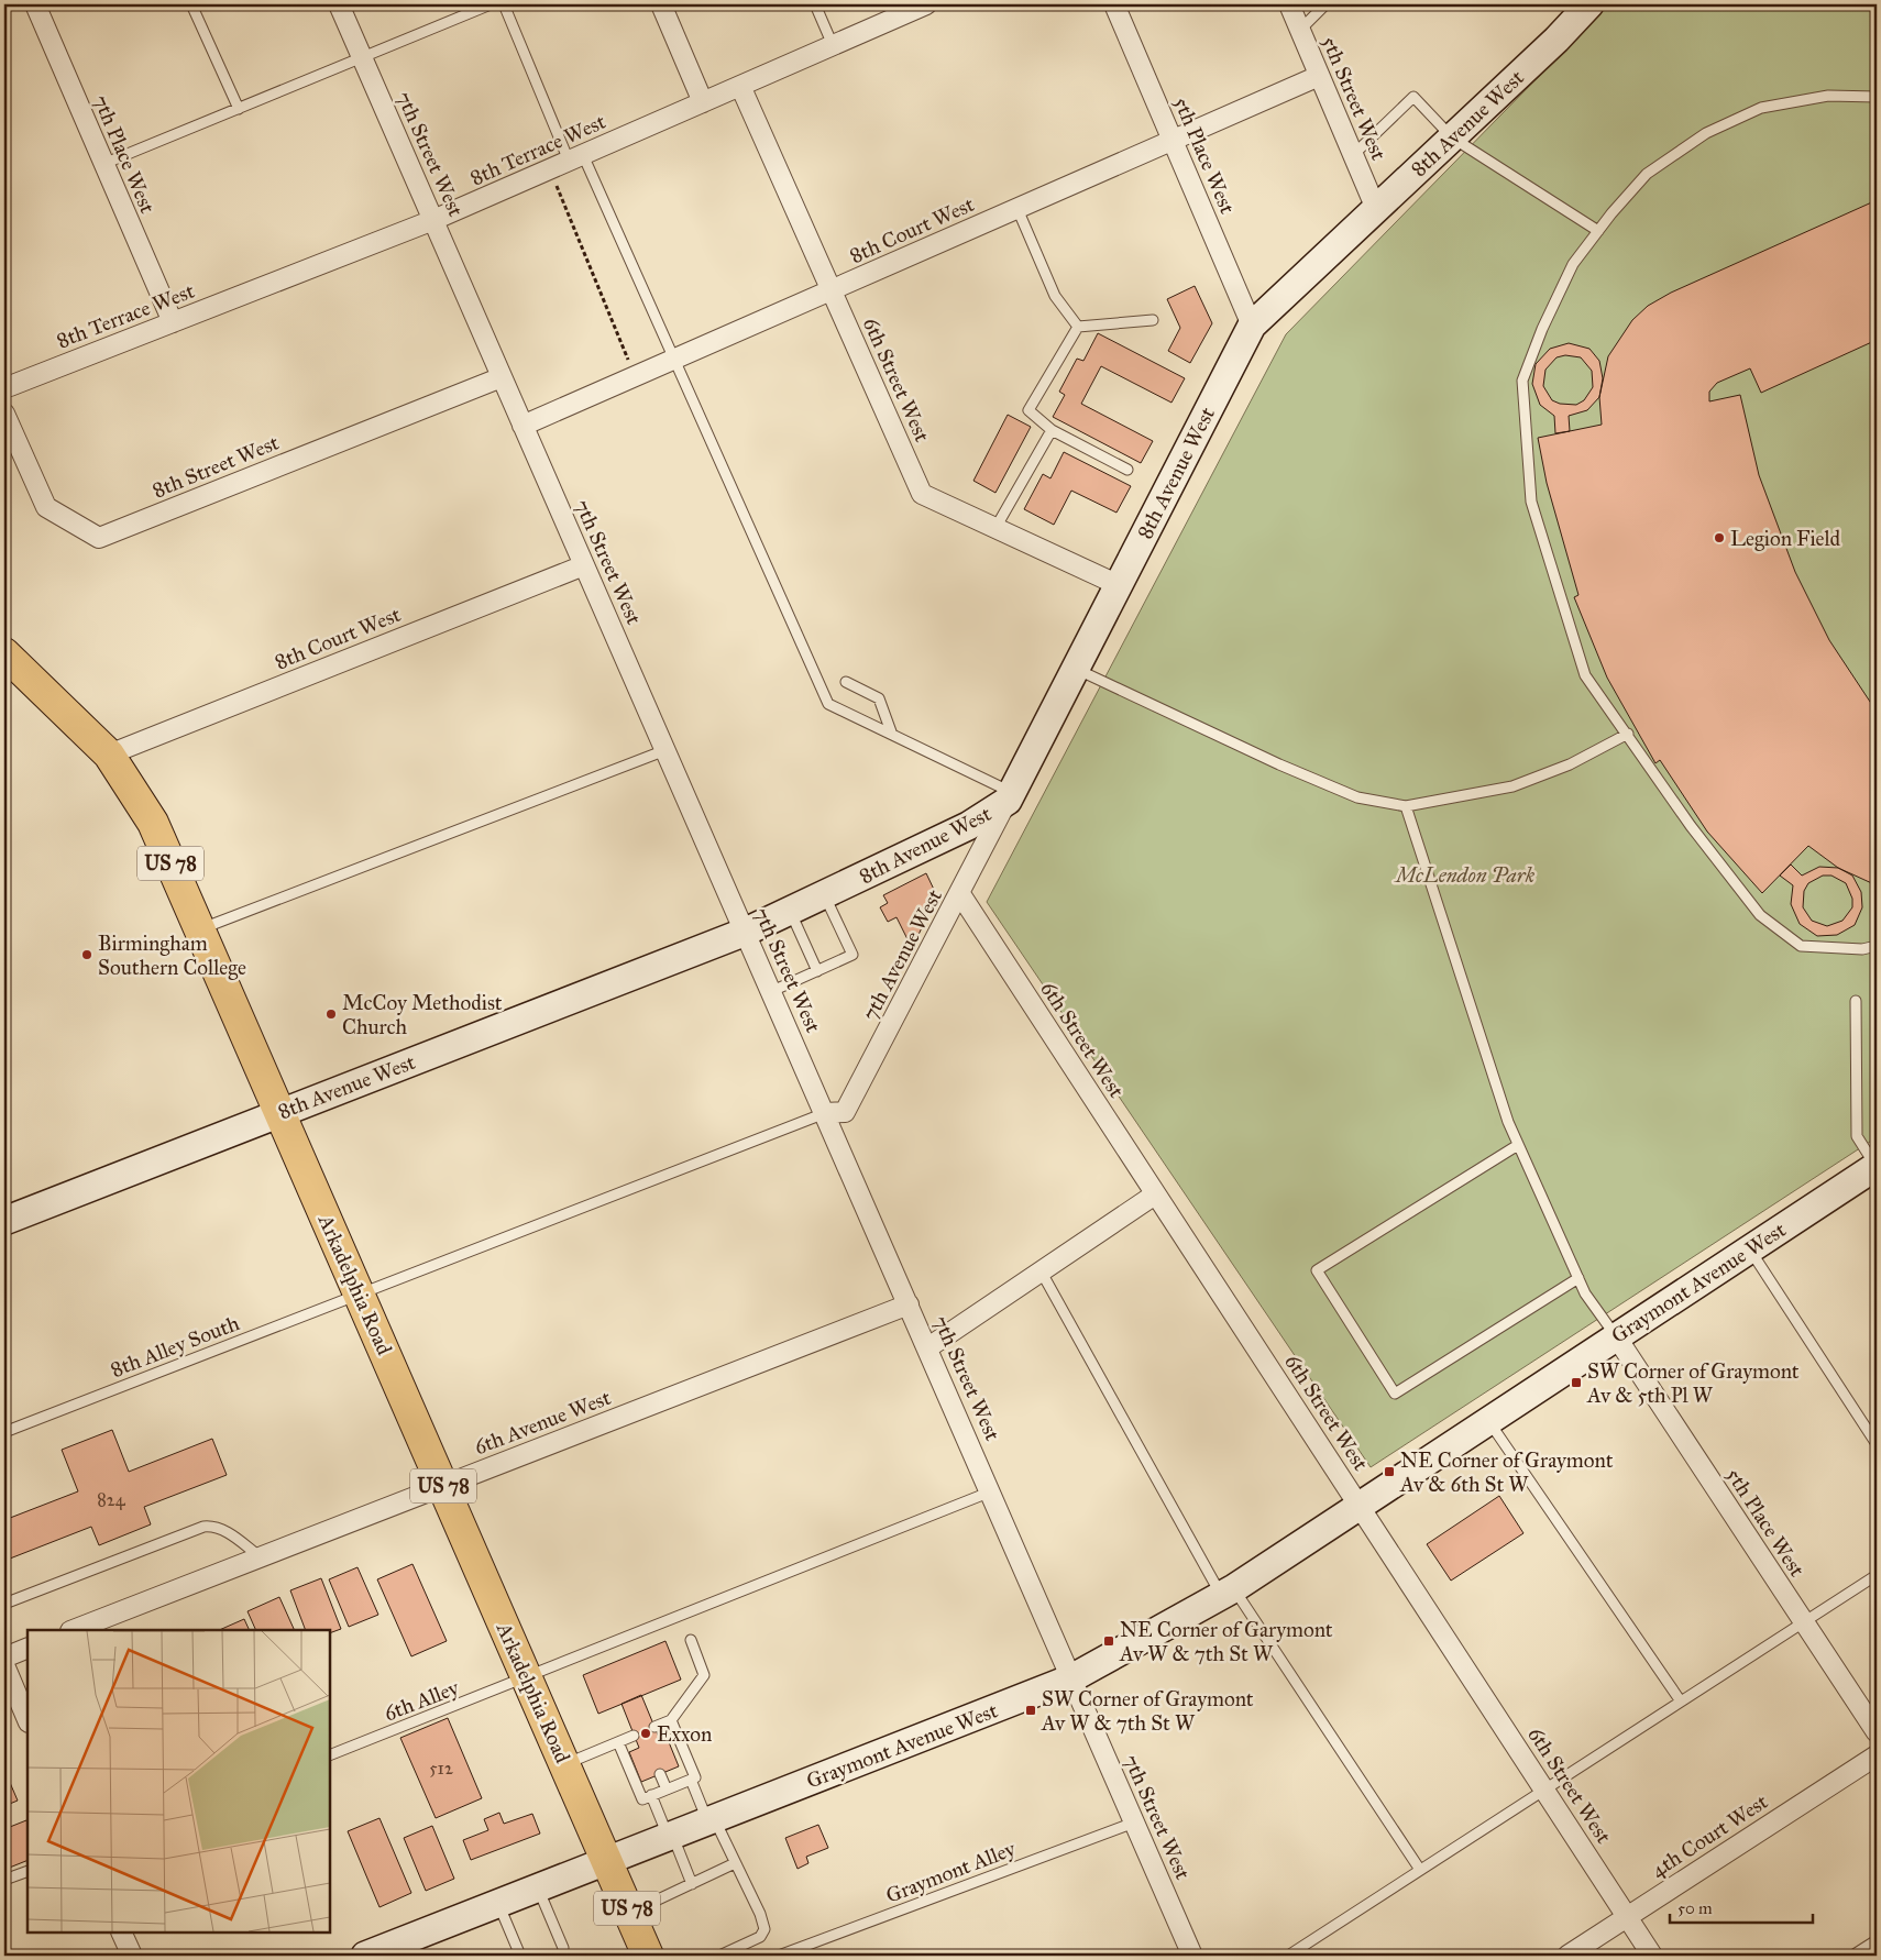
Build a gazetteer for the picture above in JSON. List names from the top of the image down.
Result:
{
  "streets": {
    "main road": [
      "8th Avenue West",
      "US 78",
      "Graymont Avenue West",
      "Arkadelphia Road"
    ],
    "street": [
      "5th Street West",
      "8th Terrace West",
      "7th Place West",
      "7th Street West",
      "5th Place West",
      "8th Court West",
      "6th Street West",
      "8th Street West",
      "7th Avenue West",
      "6th Avenue West",
      "4th Court West"
    ],
    "lane": ["8th Alley South", "6th Alley", "Graymont Alley"]
  },
  "crossings": [
    ["5th Street West", "8th Avenue West"],
    ["5th Street West", "8th Court West"],
    ["8th Avenue West", "7th Street West"],
    ["8th Avenue West", "5th Place West"],
    ["8th Avenue West", "6th Street West"],
    ["8th Avenue West", "7th Avenue West"],
    ["8th Avenue West", "Arkadelphia Road"],
    ["8th Terrace West", "7th Place West"],
    ["8th Terrace West", "7th Street West"],
    ["8th Terrace West", "6th Street West"],
    ["7th Street West", "8th Court West"],
    ["7th Street West", "8th Street West"],
    ["7th Street West", "7th Avenue West"],
    ["7th Street West", "Graymont Avenue West"],
    ["7th Street West", "8th Alley South"],
    ["7th Street West", "6th Avenue West"],
    ["7th Street West", "6th Alley"],
    ["7th Street West", "Graymont Alley"],
    ["5th Place West", "8th Court West"],
    ["5th Place West", "Graymont Avenue West"],
    ["8th Court West", "6th Street West"],
    ["8th Court West", "Arkadelphia Road"],
    ["6th Street West", "7th Avenue West"],
    ["6th Street West", "Graymont Avenue West"],
    ["6th Street West", "4th Court West"],
    ["7th Avenue West", "8th Alley South"],
    ["Graymont Avenue West", "Arkadelphia Road"],
    ["Arkadelphia Road", "8th Alley South"],
    ["Arkadelphia Road", "6th Avenue West"],
    ["Arkadelphia Road", "6th Alley"]
  ],
  "parks": ["McLendon Park"],
  "places": {
    "other": [
      "Legion Field",
      "Birmingham Southern College",
      "McCoy Methodist Church",
      "Exxon"
    ],
    "transit": [
      "SW Corner of Graymont Av & 5th Pl W",
      "NE Corner of Graymont Av & 6th St W",
      "NE Corner of Garymont Av W & 7th St W",
      "SW Corner of Graymont Av W & 7th St W"
    ]
  },
  "house_numbers": ["824", "512"],
  "scale_bar": "50 m"
}
